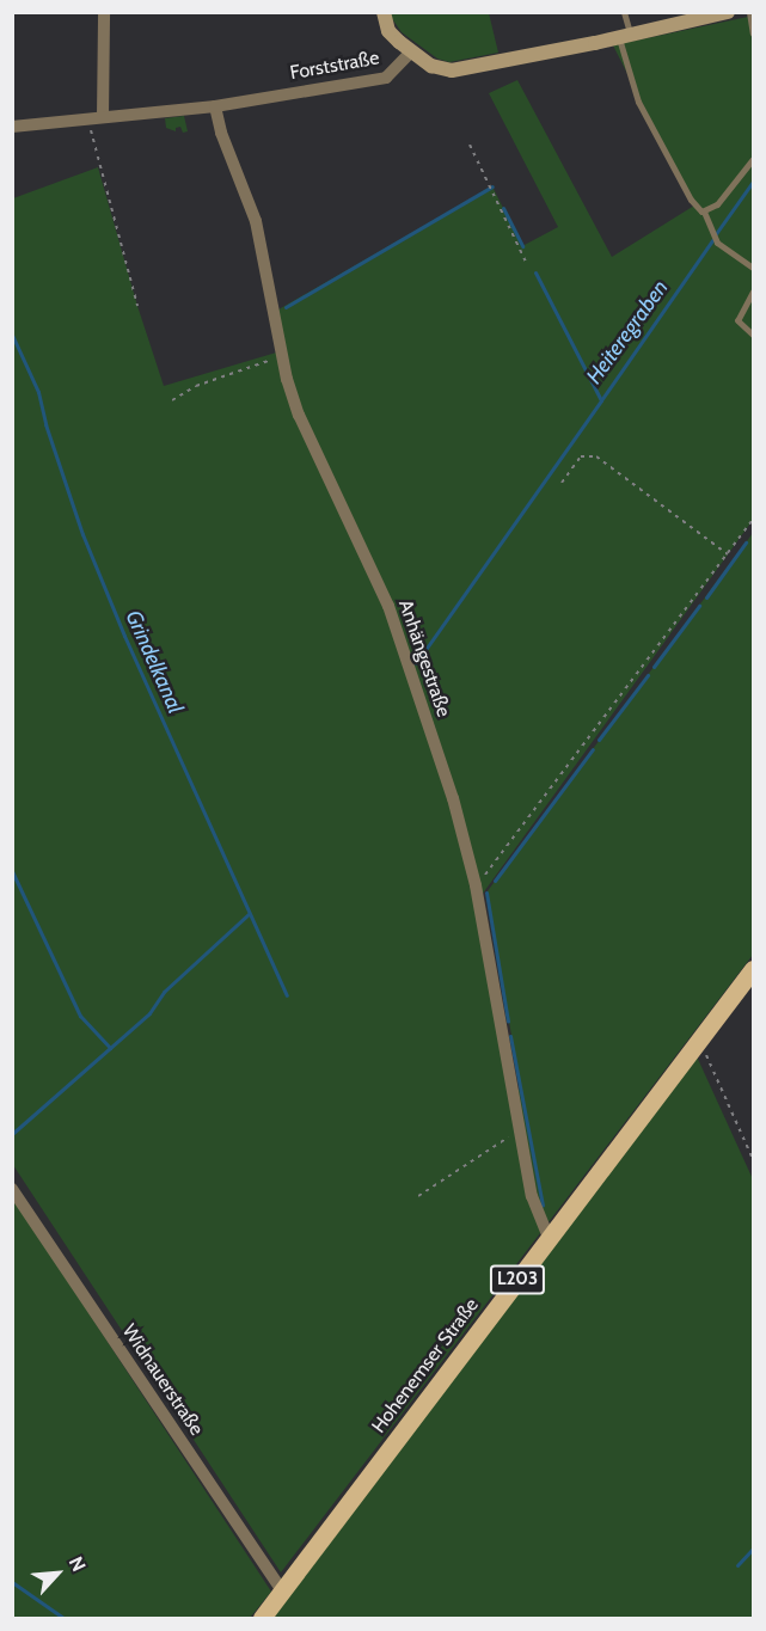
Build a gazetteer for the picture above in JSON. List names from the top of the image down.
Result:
{
  "streets": {
    "main road": ["L203", "Hohenemser Straße"],
    "street": ["Forststraße", "Anhängestraße", "Widnauerstraße"]
  },
  "crossings": [
    ["Forststraße", "Anhängestraße"],
    ["Anhängestraße", "Hohenemser Straße"],
    ["Hohenemser Straße", "Widnauerstraße"]
  ],
  "water": ["Heiteregraben", "Grindelkanal"],
  "north": "top right"
}
